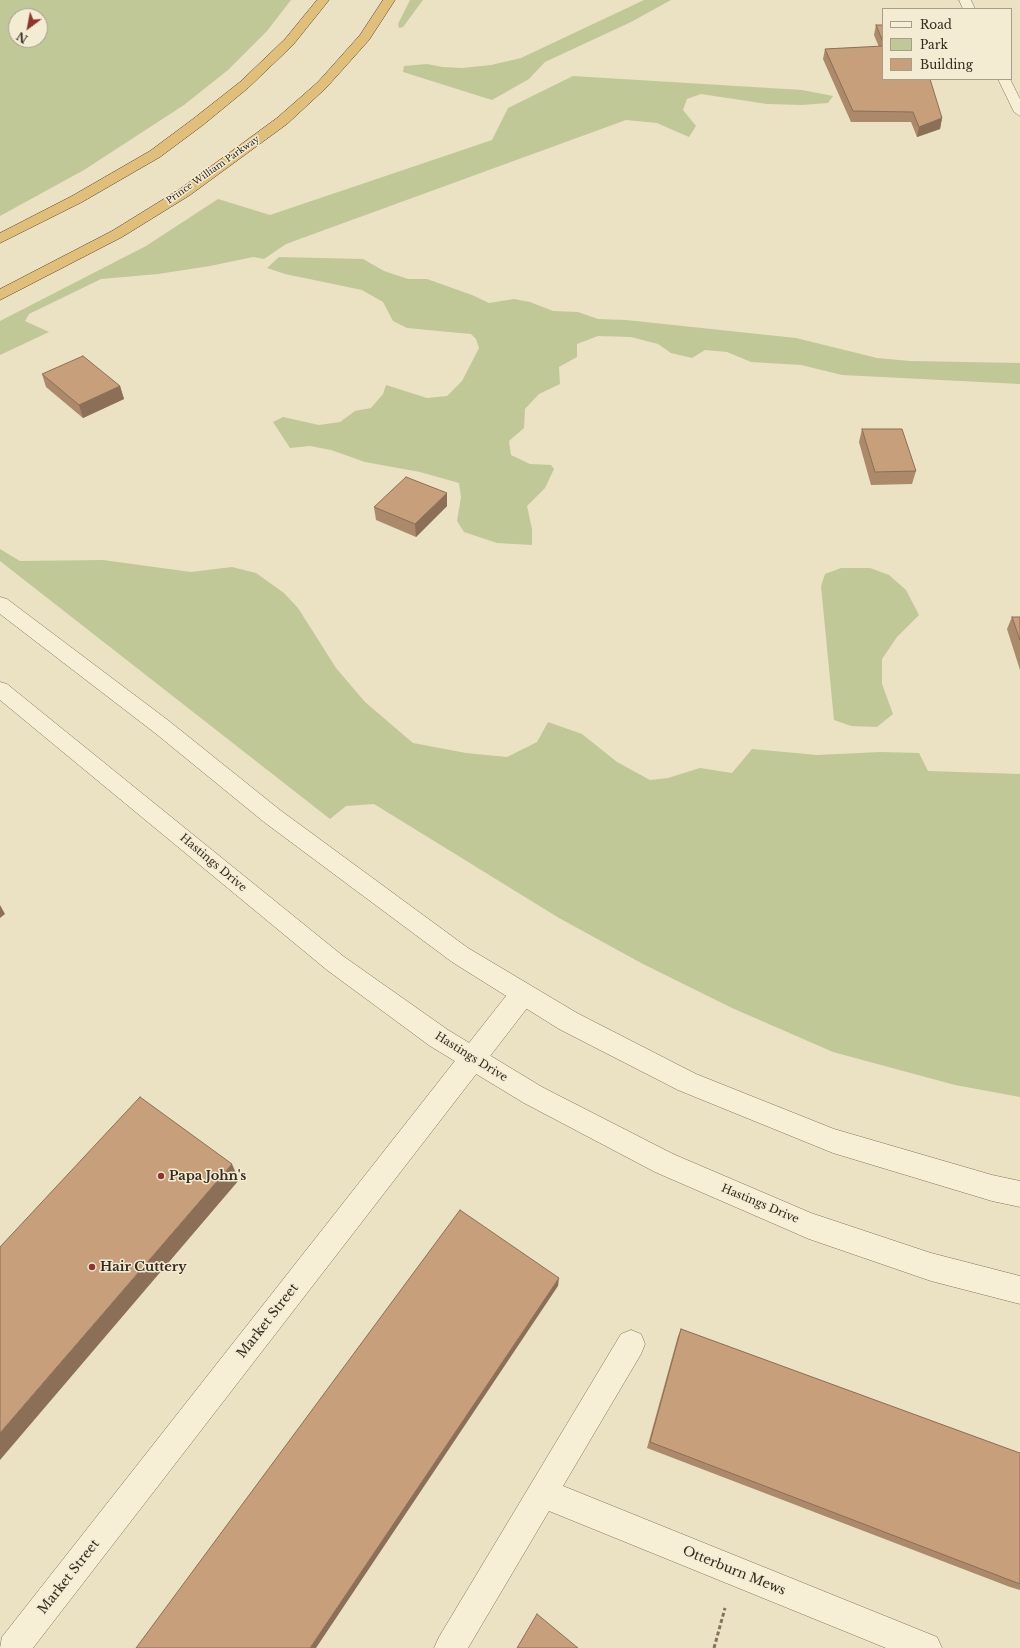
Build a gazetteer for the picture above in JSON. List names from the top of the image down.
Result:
{
  "streets": {
    "highway": ["Prince William Parkway"],
    "street": ["Hastings Drive", "Market Street", "Otterburn Mews"]
  },
  "crossings": [
    ["Hastings Drive", "Market Street"]
  ],
  "places": ["Papa John's", "Hair Cuttery"],
  "legend": ["Road", "Park", "Building"],
  "north": "bottom left"
}
